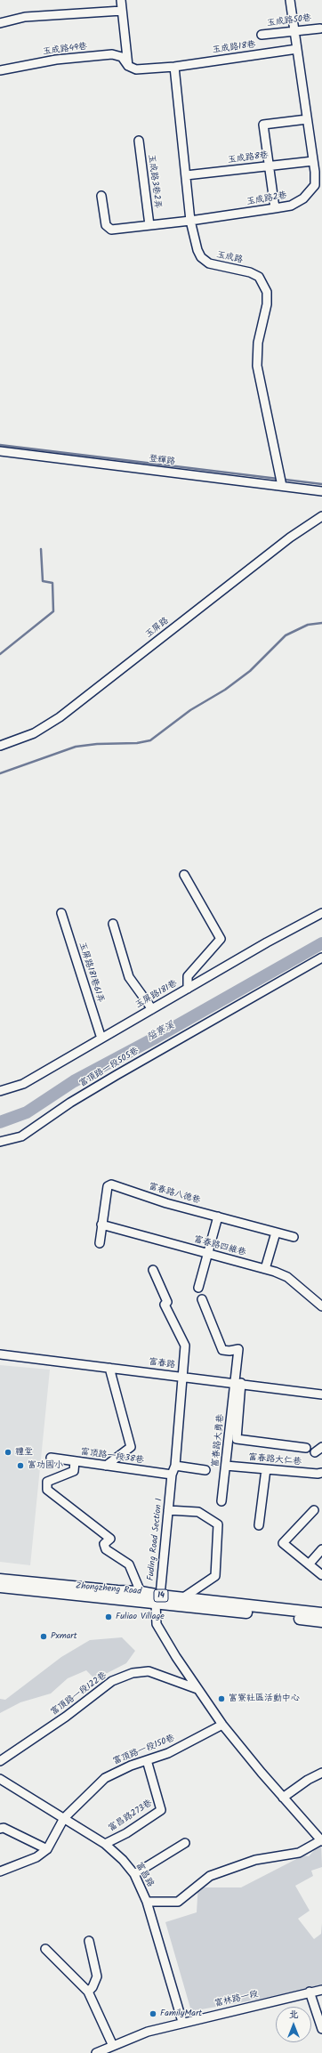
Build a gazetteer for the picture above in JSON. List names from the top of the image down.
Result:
{
  "streets": {
    "main road": ["Zhongzheng Road", "14"],
    "street": [
      "玉成路50巷",
      "玉成路18巷",
      "玉成路49巷",
      "玉成路8巷",
      "玉成路3巷2弄",
      "玉成路2巷",
      "玉成路",
      "登輝路",
      "玉屏路",
      "玉屏路181巷61弄",
      "玉屏路181巷",
      "富頂路一段505巷",
      "富春路八德巷",
      "富春路四維巷",
      "富春路",
      "富春路大勇巷",
      "富頂路一段38巷",
      "富春路大仁巷",
      "Fuding Road Section 1",
      "富頂路一段122巷",
      "富頂路一段150巷",
      "富昌路273巷",
      "富昌路",
      "富林路一段"
    ]
  },
  "crossings": [
    ["玉成路18巷", "玉成路"],
    ["玉成路8巷", "玉成路2巷"],
    ["玉成路8巷", "玉成路"],
    ["玉成路3巷2弄", "玉成路2巷"],
    ["玉成路2巷", "玉成路"],
    ["玉成路", "登輝路"],
    ["玉屏路181巷61弄", "玉屏路181巷"],
    ["富春路八德巷", "富春路四維巷"],
    ["富春路", "富春路大勇巷"],
    ["富春路", "Fuding Road Section 1"],
    ["富春路大勇巷", "富春路大仁巷"],
    ["富頂路一段38巷", "Fuding Road Section 1"],
    ["Fuding Road Section 1", "Zhongzheng Road"],
    ["Fuding Road Section 1", "富頂路一段122巷"],
    ["Fuding Road Section 1", "富頂路一段150巷"],
    ["富頂路一段150巷", "富昌路273巷"],
    ["富頂路一段150巷", "富昌路"],
    ["富昌路273巷", "富昌路"],
    ["富昌路", "富林路一段"]
  ],
  "water": ["隘寮溪"],
  "places": [
    "禮堂",
    "富功國小",
    "Fuliao Village",
    "Pxmart",
    "富寮社區活動中心",
    "FamilyMart"
  ],
  "north": "top"
}
